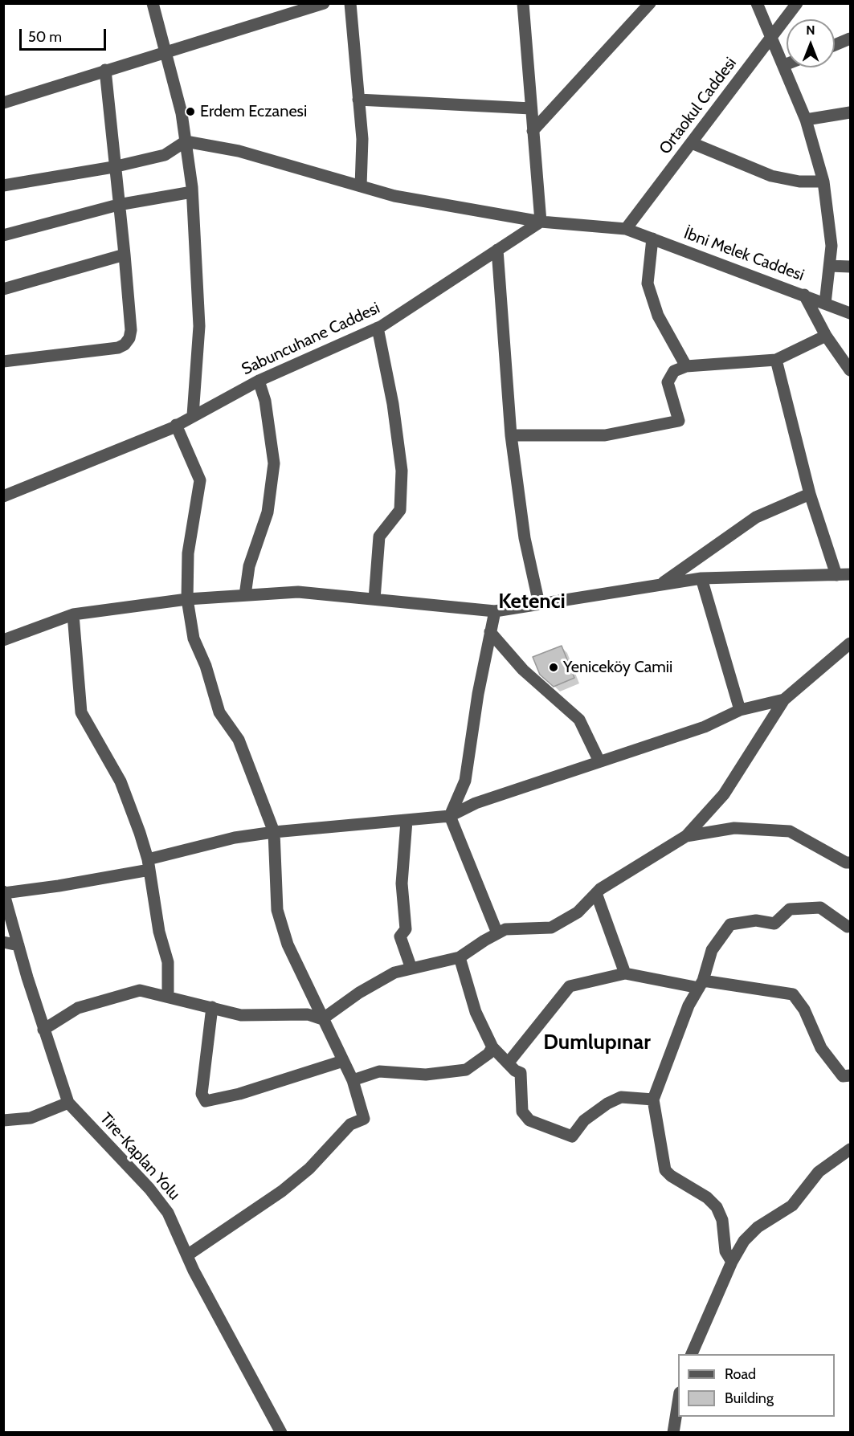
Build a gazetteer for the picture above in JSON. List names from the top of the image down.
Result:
{
  "streets": {
    "street": [
      "Ortaokul Caddesi",
      "İbni Melek Caddesi",
      "Sabuncuhane Caddesi",
      "Tire-Kaplan Yolu"
    ]
  },
  "crossings": [
    ["Ortaokul Caddesi", "İbni Melek Caddesi"]
  ],
  "districts": ["Ketenci", "Dumlupınar"],
  "places": ["Erdem Eczanesi", "Yeniceköy Camii"],
  "legend": ["Road", "Building"],
  "scale_bar": "50 m",
  "north": "top"
}
